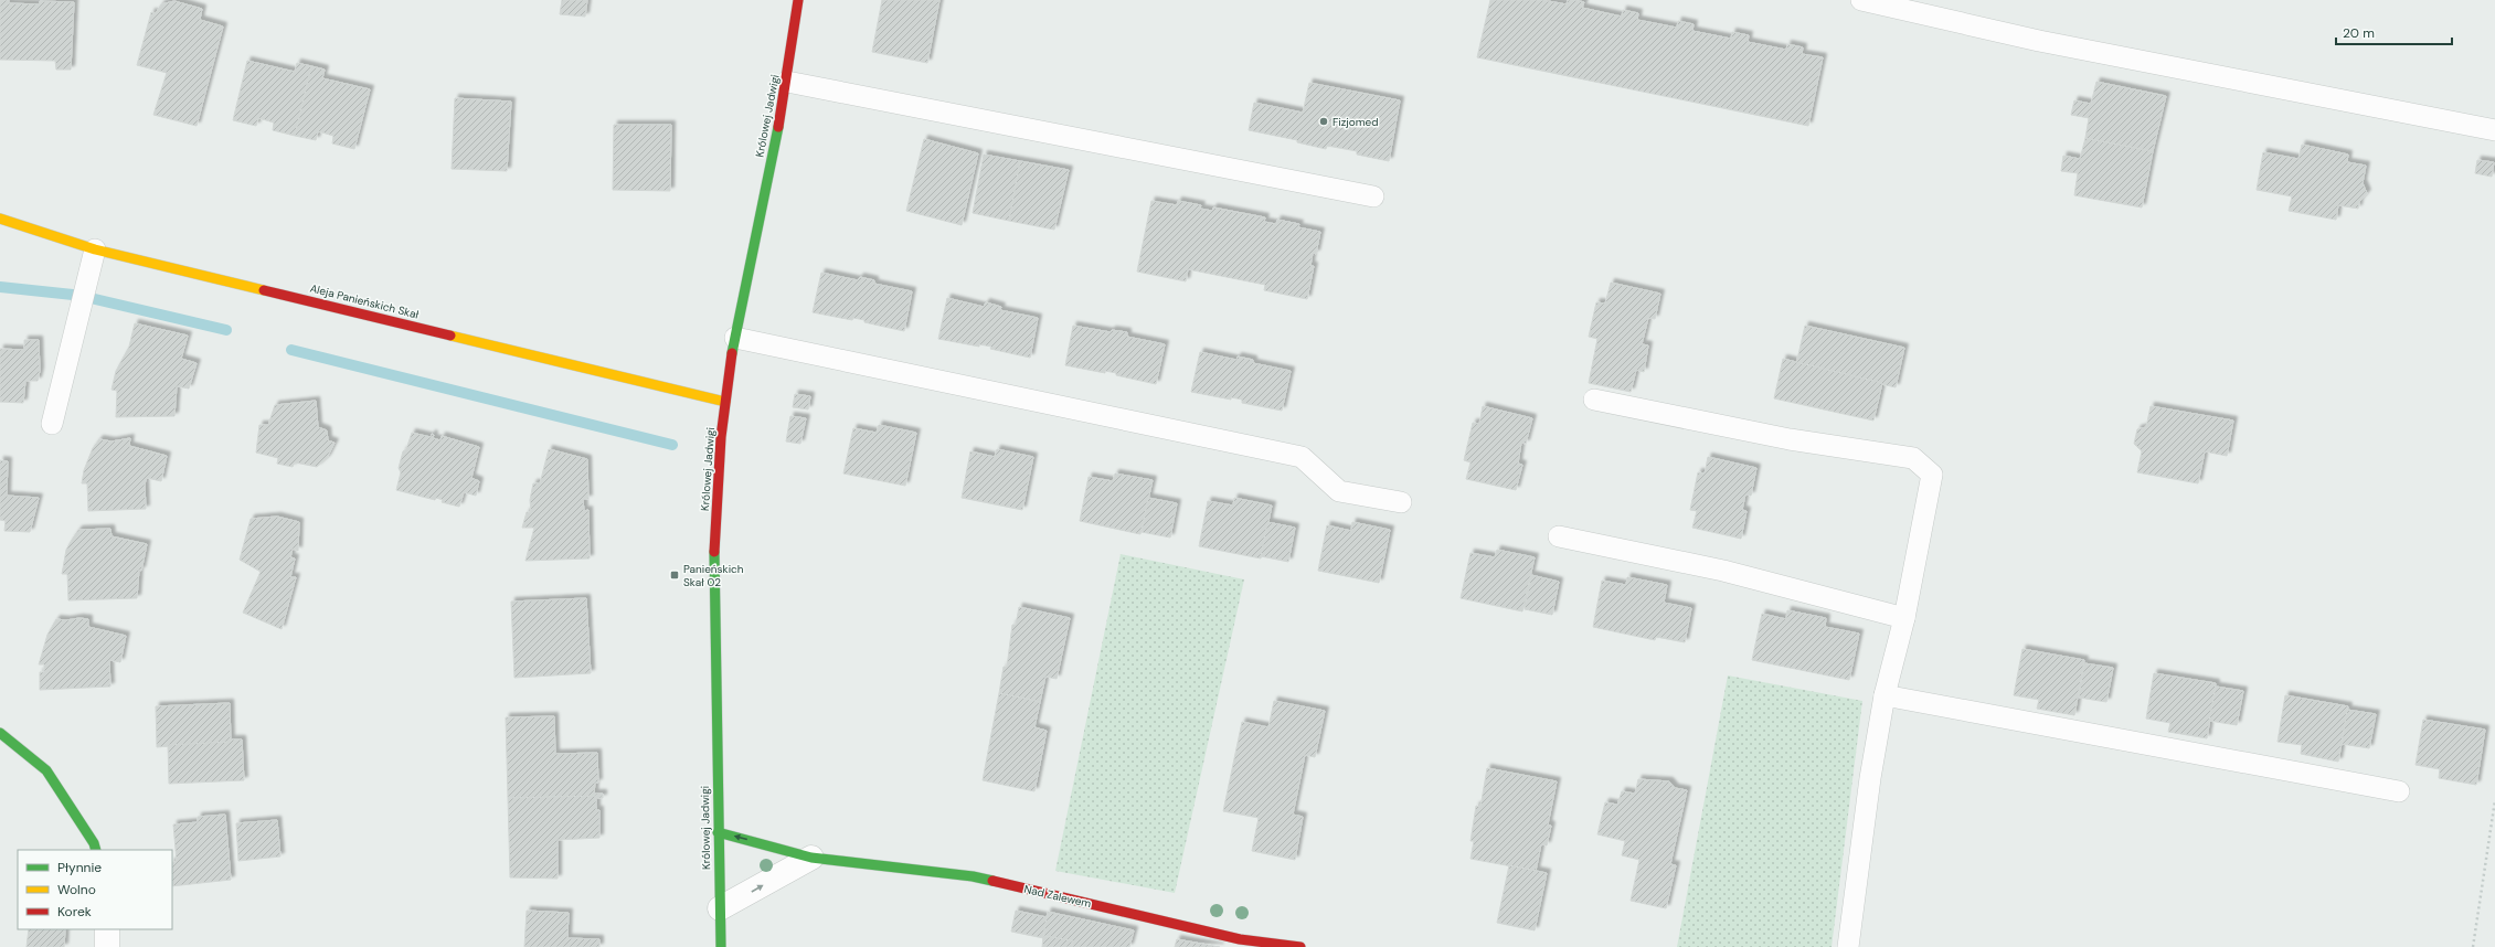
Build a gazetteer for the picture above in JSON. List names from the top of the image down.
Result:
{
  "streets": {
    "street": ["Królowej Jadwigi", "Aleja Panieńskich Skał", "Nad Zalewem"]
  },
  "crossings": [
    ["Królowej Jadwigi", "Aleja Panieńskich Skał"],
    ["Królowej Jadwigi", "Nad Zalewem"]
  ],
  "places": {
    "other": ["Fizjomed"],
    "transit": ["Panieńskich Skał 02"]
  },
  "legend": ["Płynnie", "Wolno", "Korek"],
  "scale_bar": "20 m"
}
